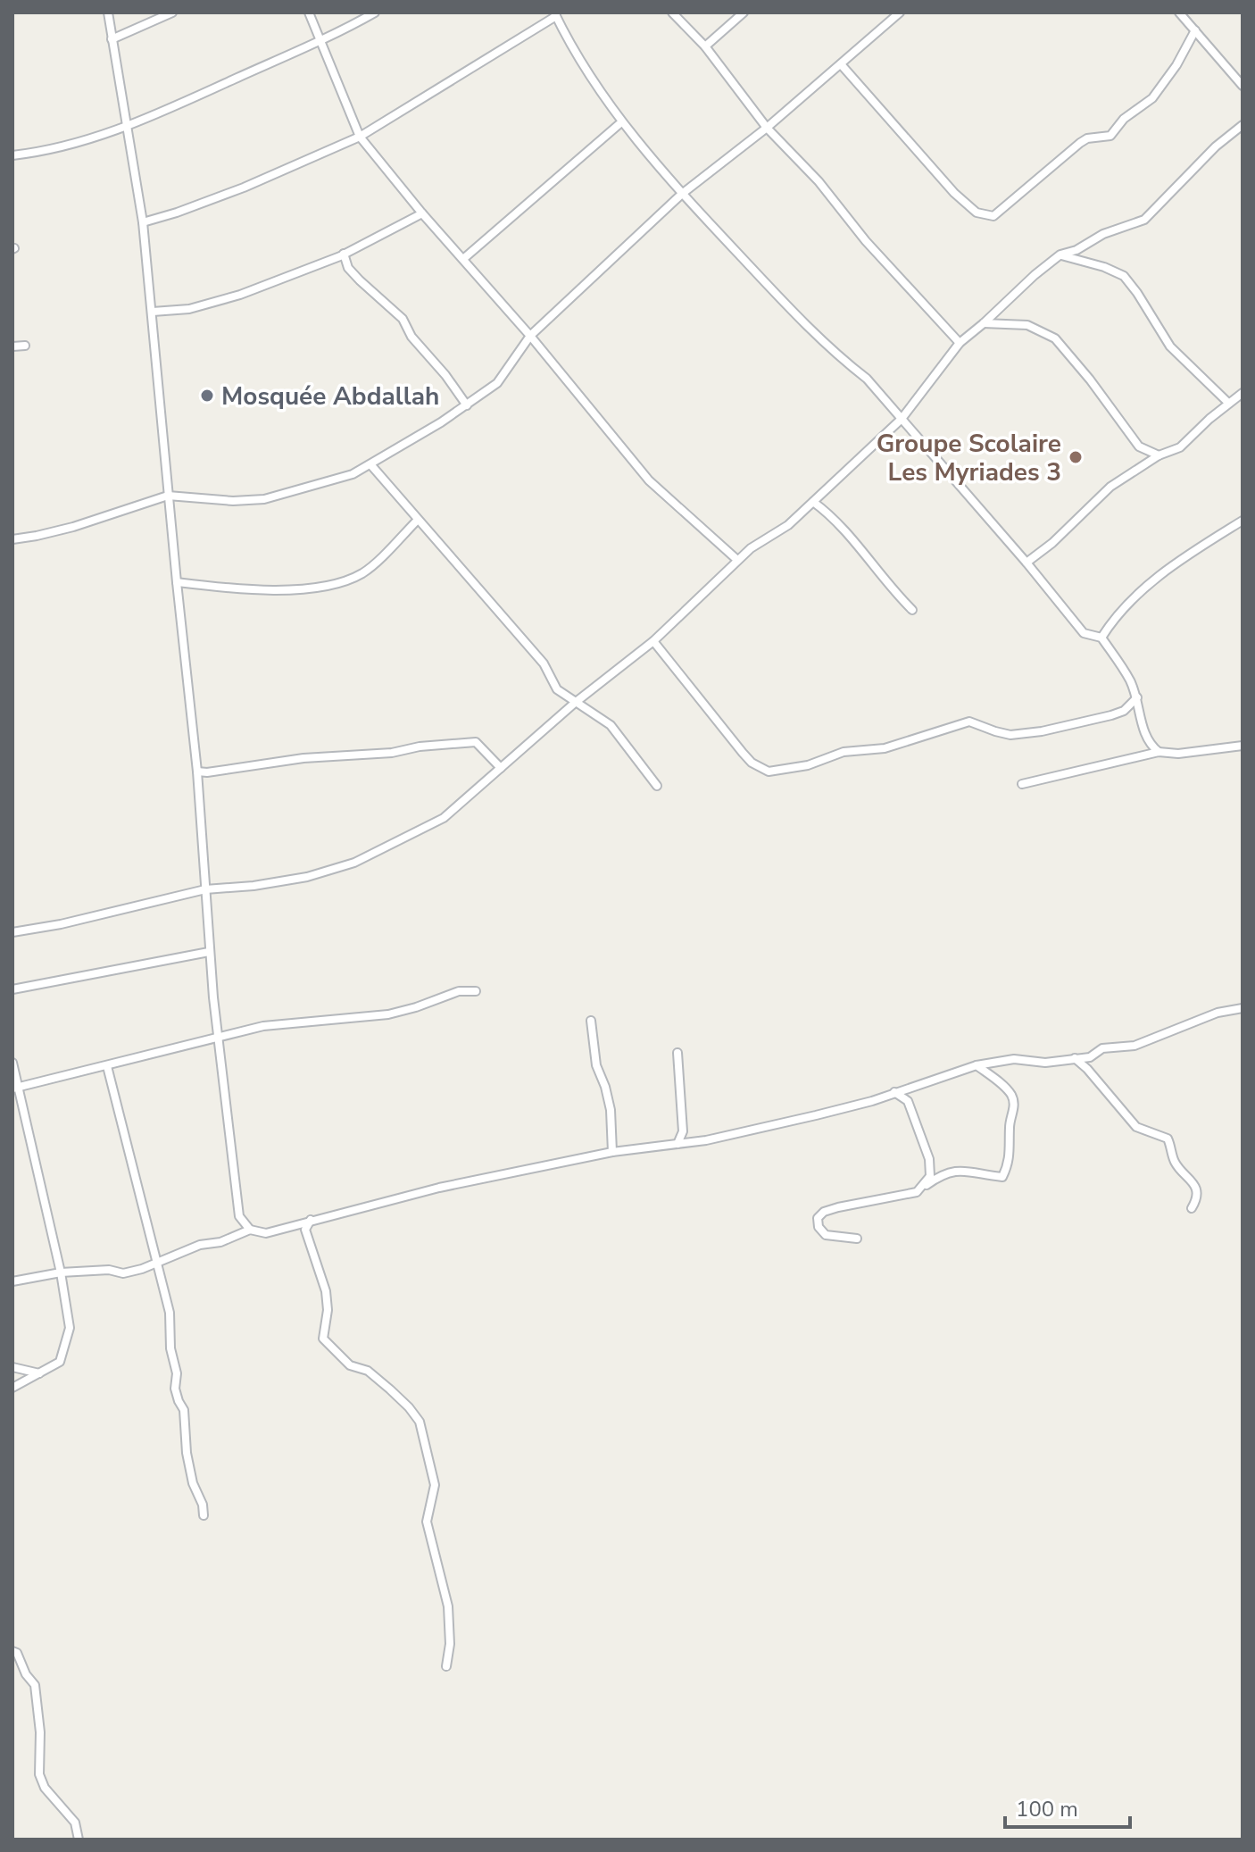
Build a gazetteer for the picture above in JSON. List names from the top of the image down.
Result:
{
  "places": ["Mosquée Abdallah", "Groupe Scolaire Les Myriades 3"],
  "scale_bar": "100 m"
}
